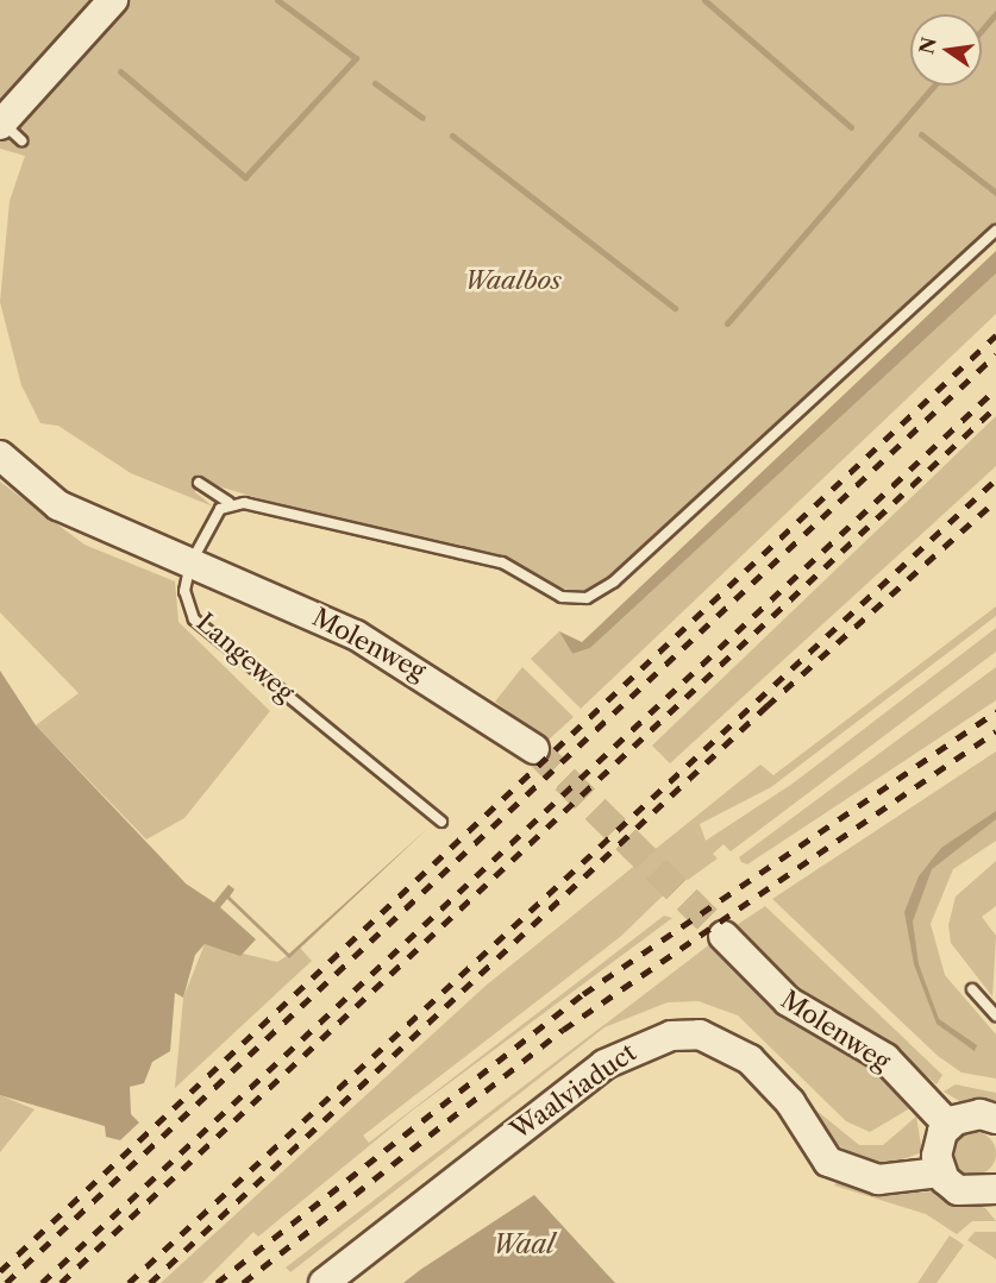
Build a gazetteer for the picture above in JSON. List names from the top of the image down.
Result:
{
  "streets": {
    "main road": ["Molenweg", "Waalviaduct"],
    "lane": ["Langeweg"]
  },
  "crossings": [
    ["Molenweg", "Langeweg"]
  ],
  "water": ["Waal"],
  "parks": ["Waalbos"],
  "north": "left"
}
